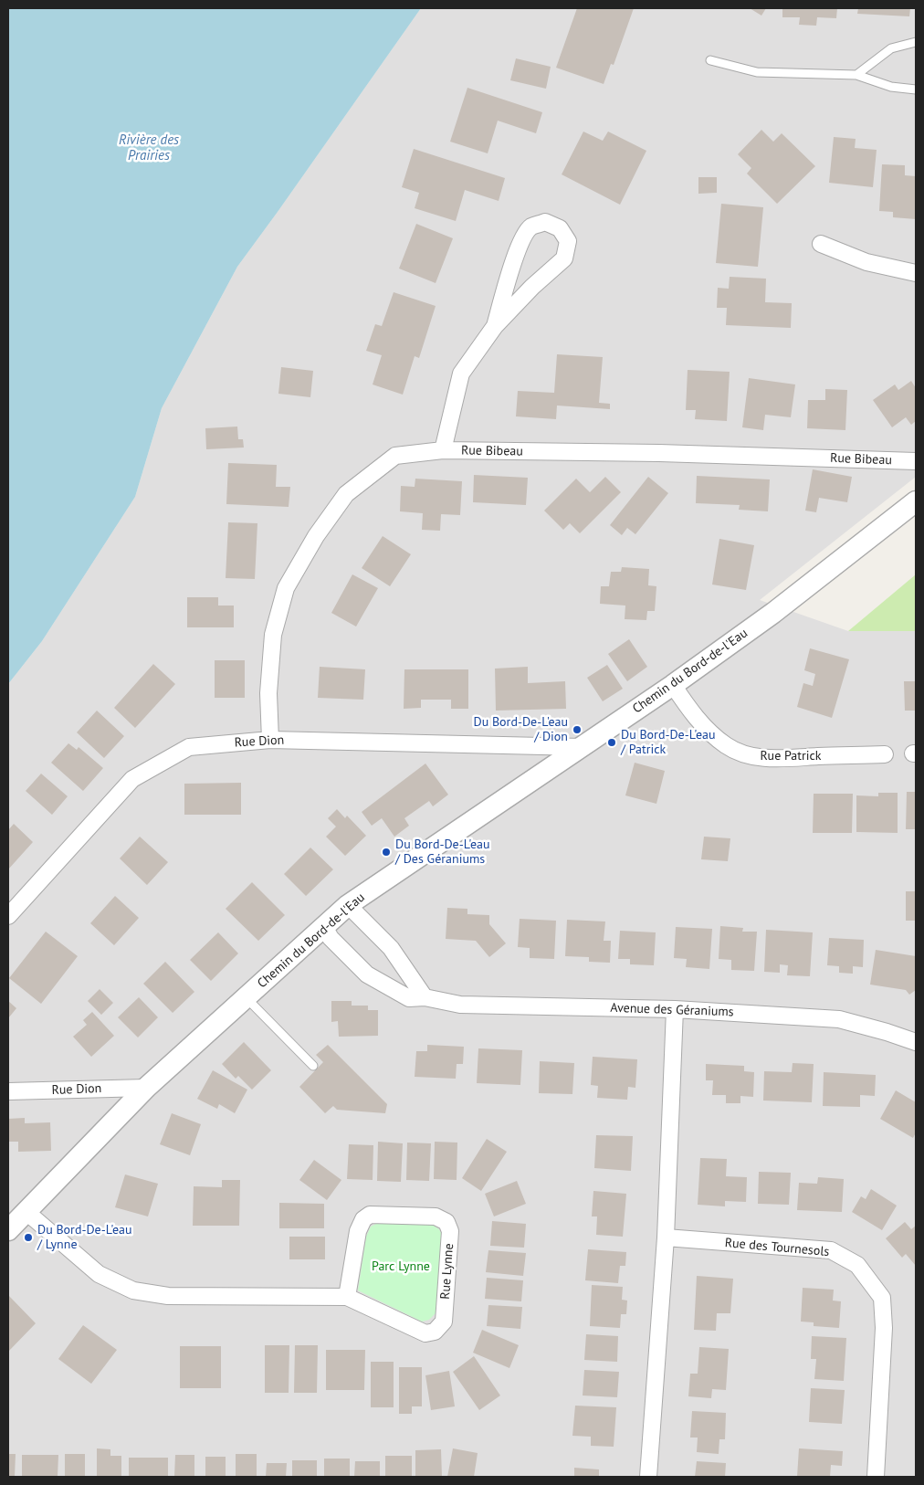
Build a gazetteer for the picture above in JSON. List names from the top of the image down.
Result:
{
  "streets": {
    "street": [
      "Rue Bibeau",
      "Chemin du Bord-de-l'Eau",
      "Rue Dion",
      "Rue Patrick",
      "Avenue des Géraniums",
      "Rue des Tournesols",
      "Rue Lynne"
    ]
  },
  "crossings": [
    ["Rue Bibeau", "Rue Dion"],
    ["Chemin du Bord-de-l'Eau", "Rue Dion"],
    ["Chemin du Bord-de-l'Eau", "Rue Patrick"],
    ["Chemin du Bord-de-l'Eau", "Avenue des Géraniums"],
    ["Chemin du Bord-de-l'Eau", "Rue Lynne"]
  ],
  "water": ["Rivière des Prairies"],
  "parks": ["Parc Lynne"],
  "places": [
    "Du Bord-De-L'eau / Dion",
    "Du Bord-De-L'eau / Patrick",
    "Du Bord-De-L'eau / Des Géraniums",
    "Du Bord-De-L'eau / Lynne"
  ]
}
